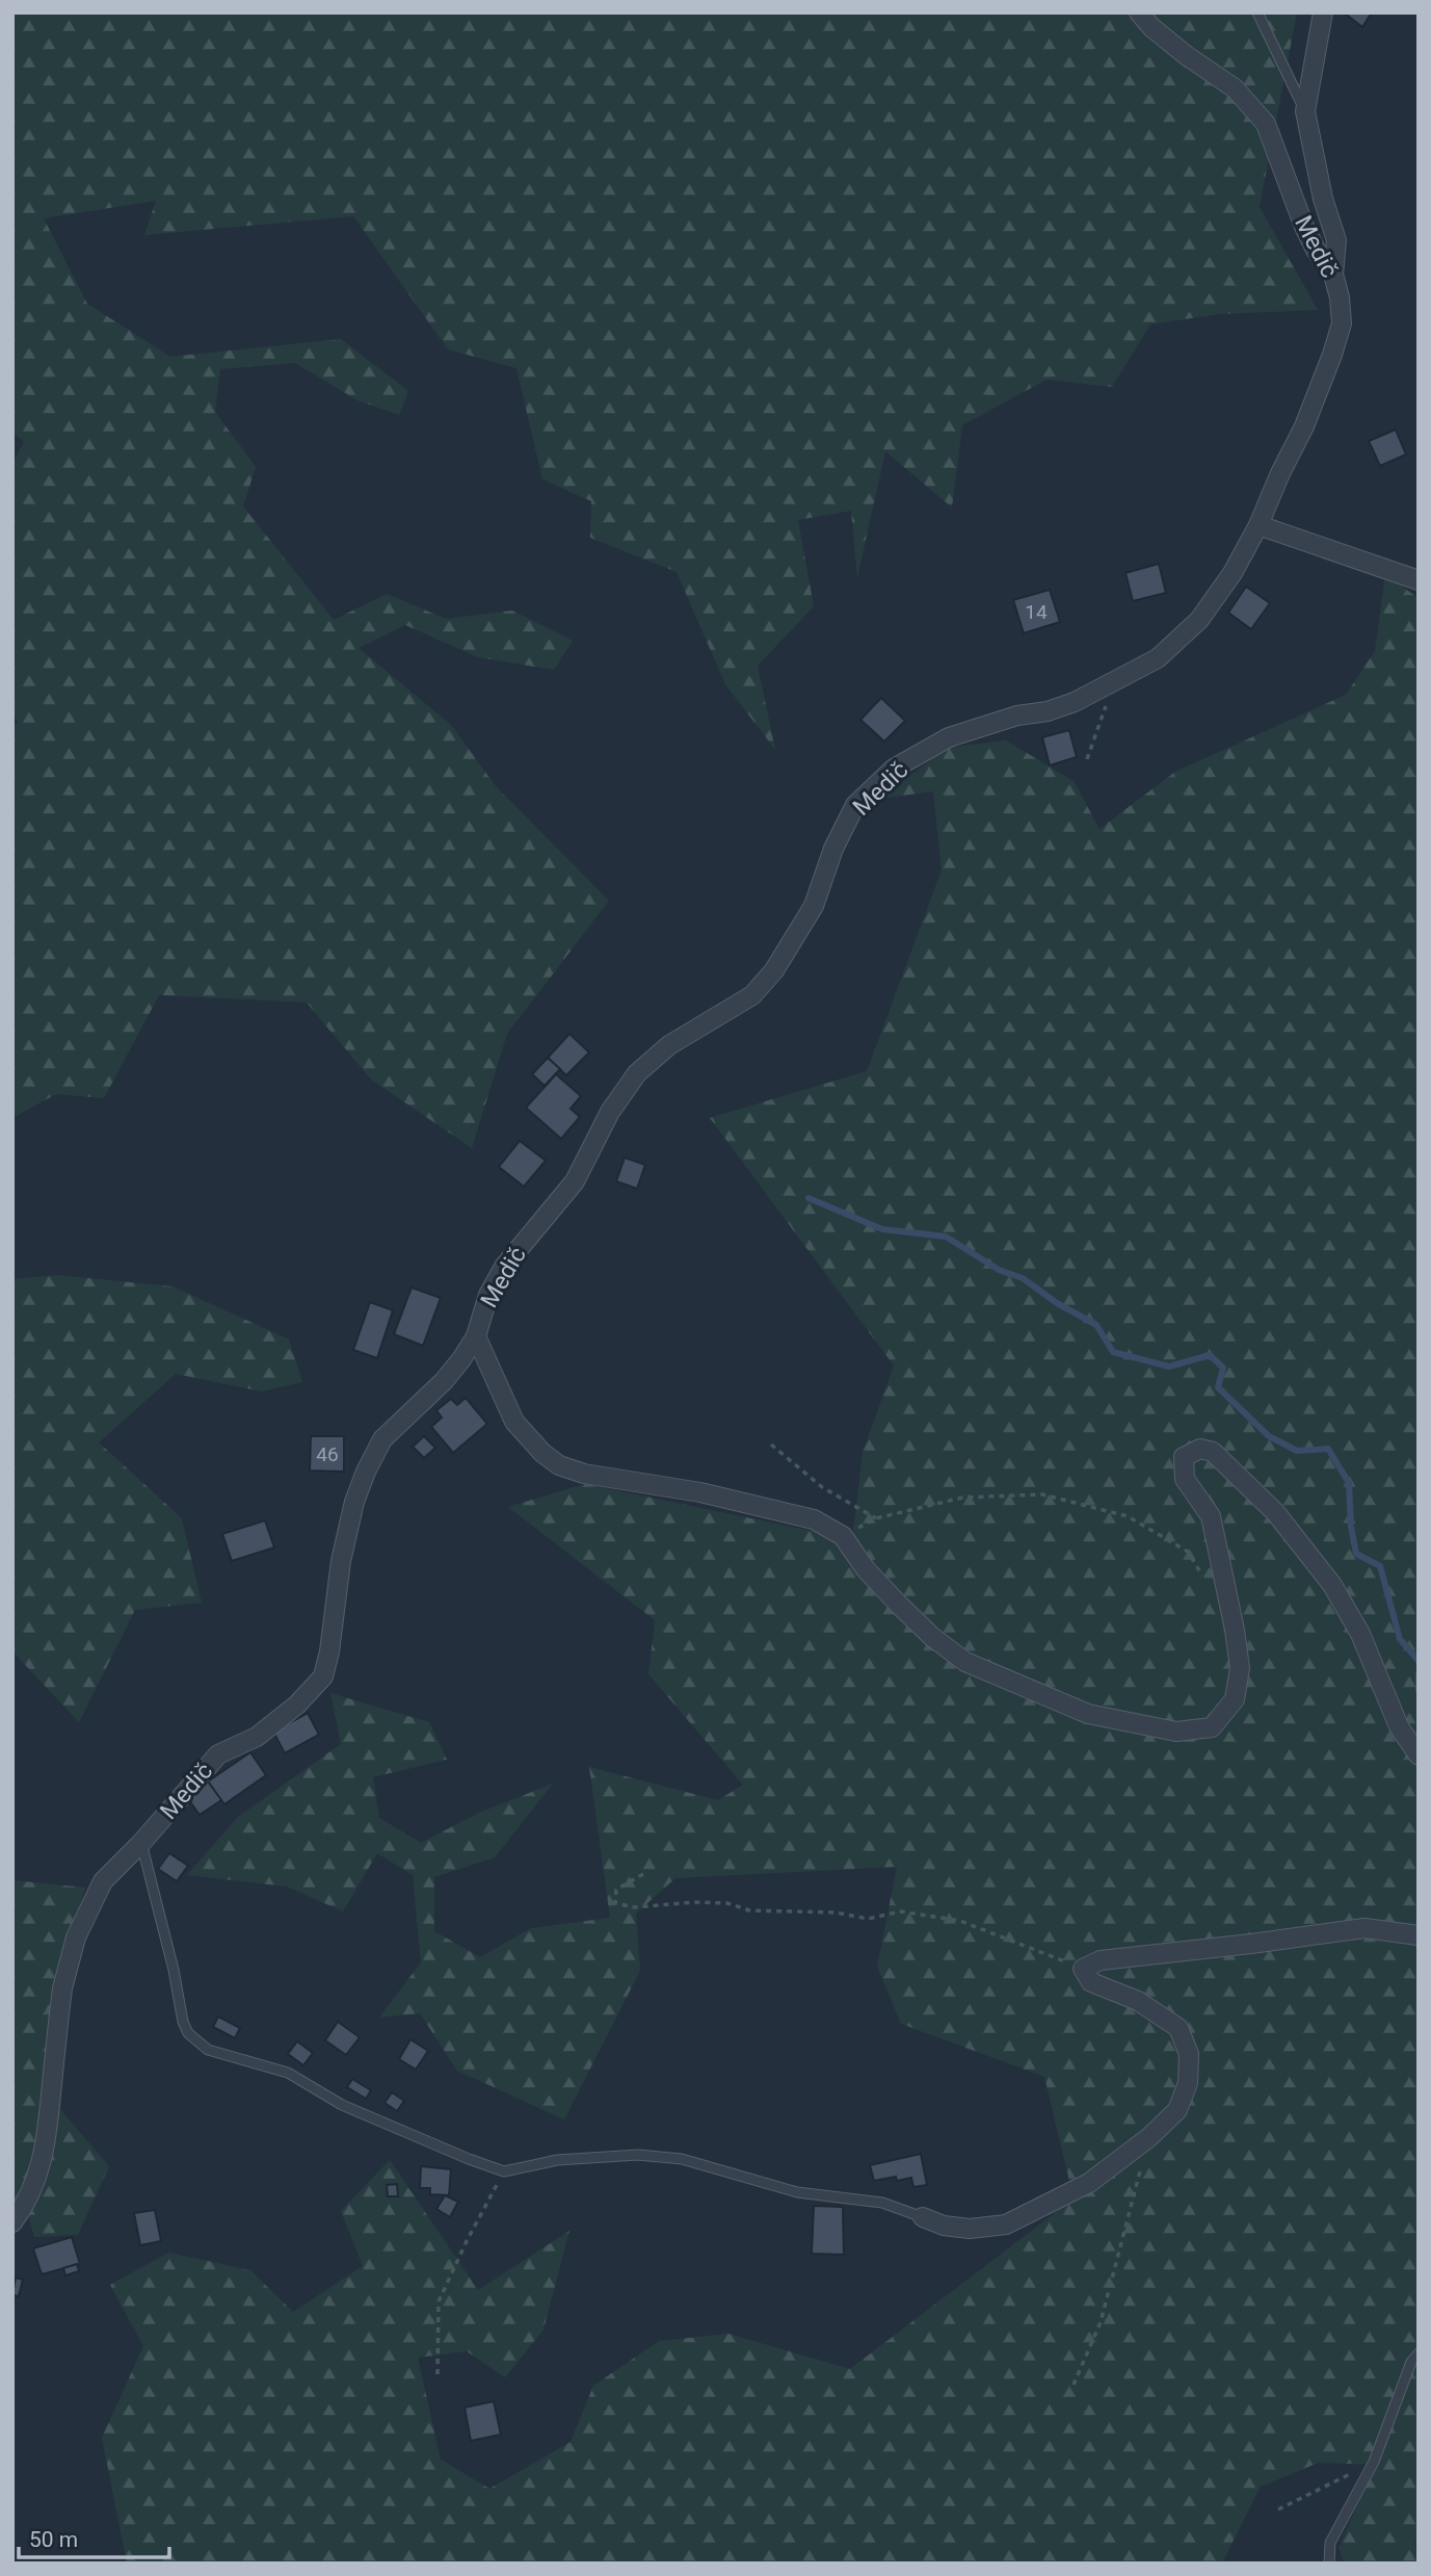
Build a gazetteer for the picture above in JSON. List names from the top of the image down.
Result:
{
  "streets": {
    "street": ["Medič"]
  },
  "house_numbers": ["14", "46"],
  "scale_bar": "50 m"
}
